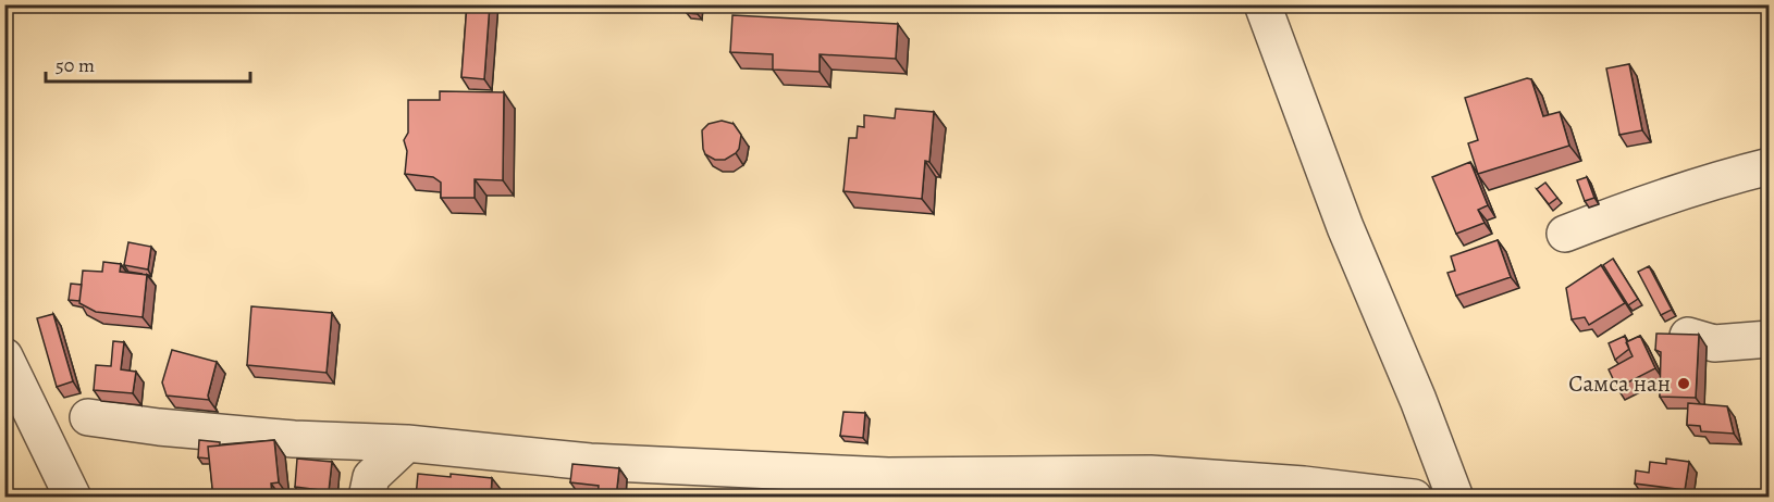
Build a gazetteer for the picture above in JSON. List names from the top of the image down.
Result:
{
  "places": ["Самса нан"],
  "scale_bar": "50 m"
}
